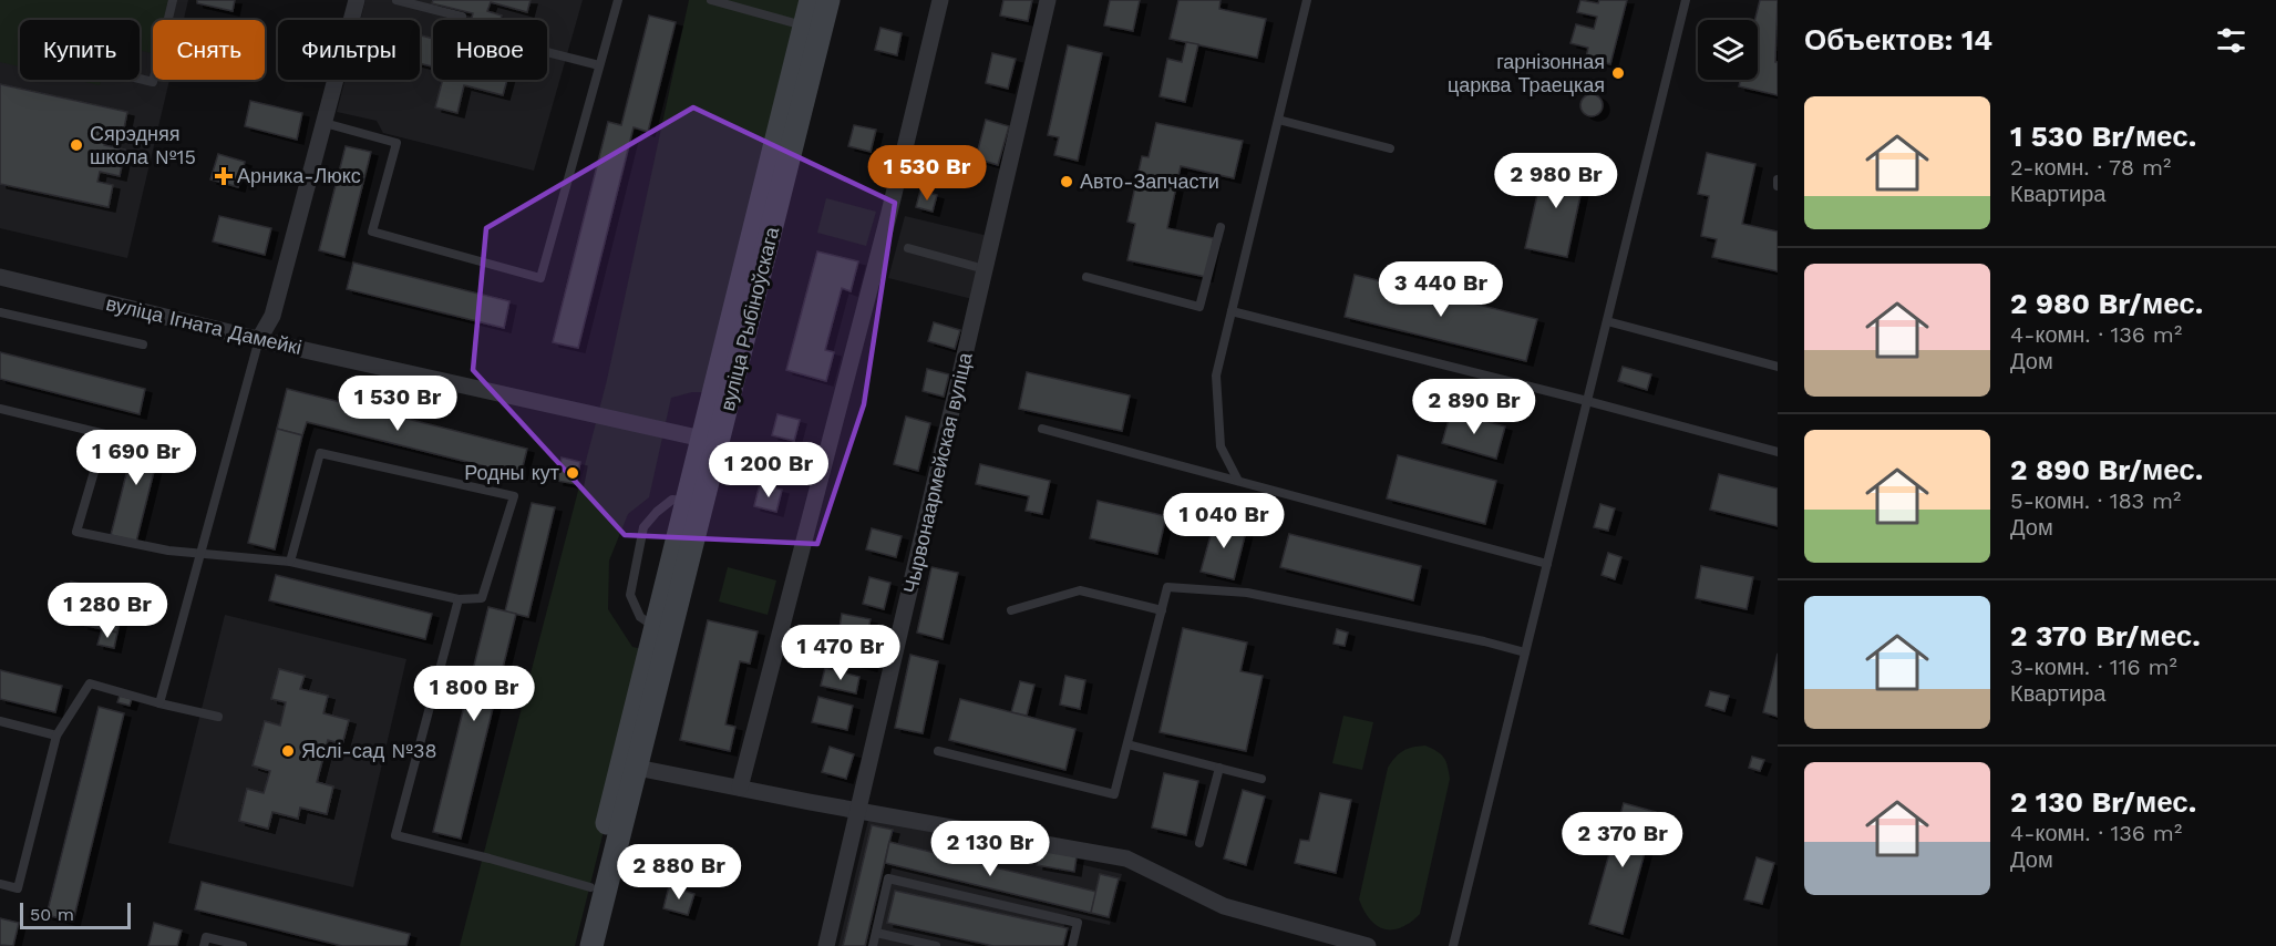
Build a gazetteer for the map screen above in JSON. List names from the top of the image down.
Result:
{
  "streets": {
    "main road": ["вуліца Рыбіноўскага"],
    "street": ["вуліца Ігната Дамейкі", "Чырвонаармейская вуліца"]
  },
  "crossings": [
    ["вуліца Рыбіноўскага", "вуліца Ігната Дамейкі"]
  ],
  "places": {
    "other": [
      "гарнізонная царква Траецкая",
      "Сярэдняя школа №15",
      "Авто-Запчасти",
      "Родны кут",
      "Яслі-сад №38"
    ],
    "health": ["Арника-Люкс"]
  },
  "scale_bar": "50 m",
  "page": {
    "heading": "Объектов: 14",
    "chip": [
      "Купить",
      "Снять",
      "Фильтры",
      "Новое"
    ],
    "list": [
      {
        "name": "1 530 Br/мес.",
        "note": "2-комн. · 78 m² · Квартира"
      },
      {
        "name": "2 980 Br/мес.",
        "note": "4-комн. · 136 m² · Дом"
      },
      {
        "name": "2 890 Br/мес.",
        "note": "5-комн. · 183 m² · Дом"
      },
      {
        "name": "2 370 Br/мес.",
        "note": "3-комн. · 116 m² · Квартира"
      },
      {
        "name": "2 130 Br/мес.",
        "note": "4-комн. · 136 m² · Дом"
      }
    ],
    "price": [
      "1 530 Br",
      "2 980 Br",
      "3 440 Br",
      "1 530 Br",
      "2 890 Br",
      "1 690 Br",
      "1 200 Br",
      "1 040 Br",
      "1 280 Br",
      "1 470 Br",
      "1 800 Br",
      "2 370 Br",
      "2 130 Br",
      "2 880 Br"
    ],
    "scale": "50 m"
  }
}
